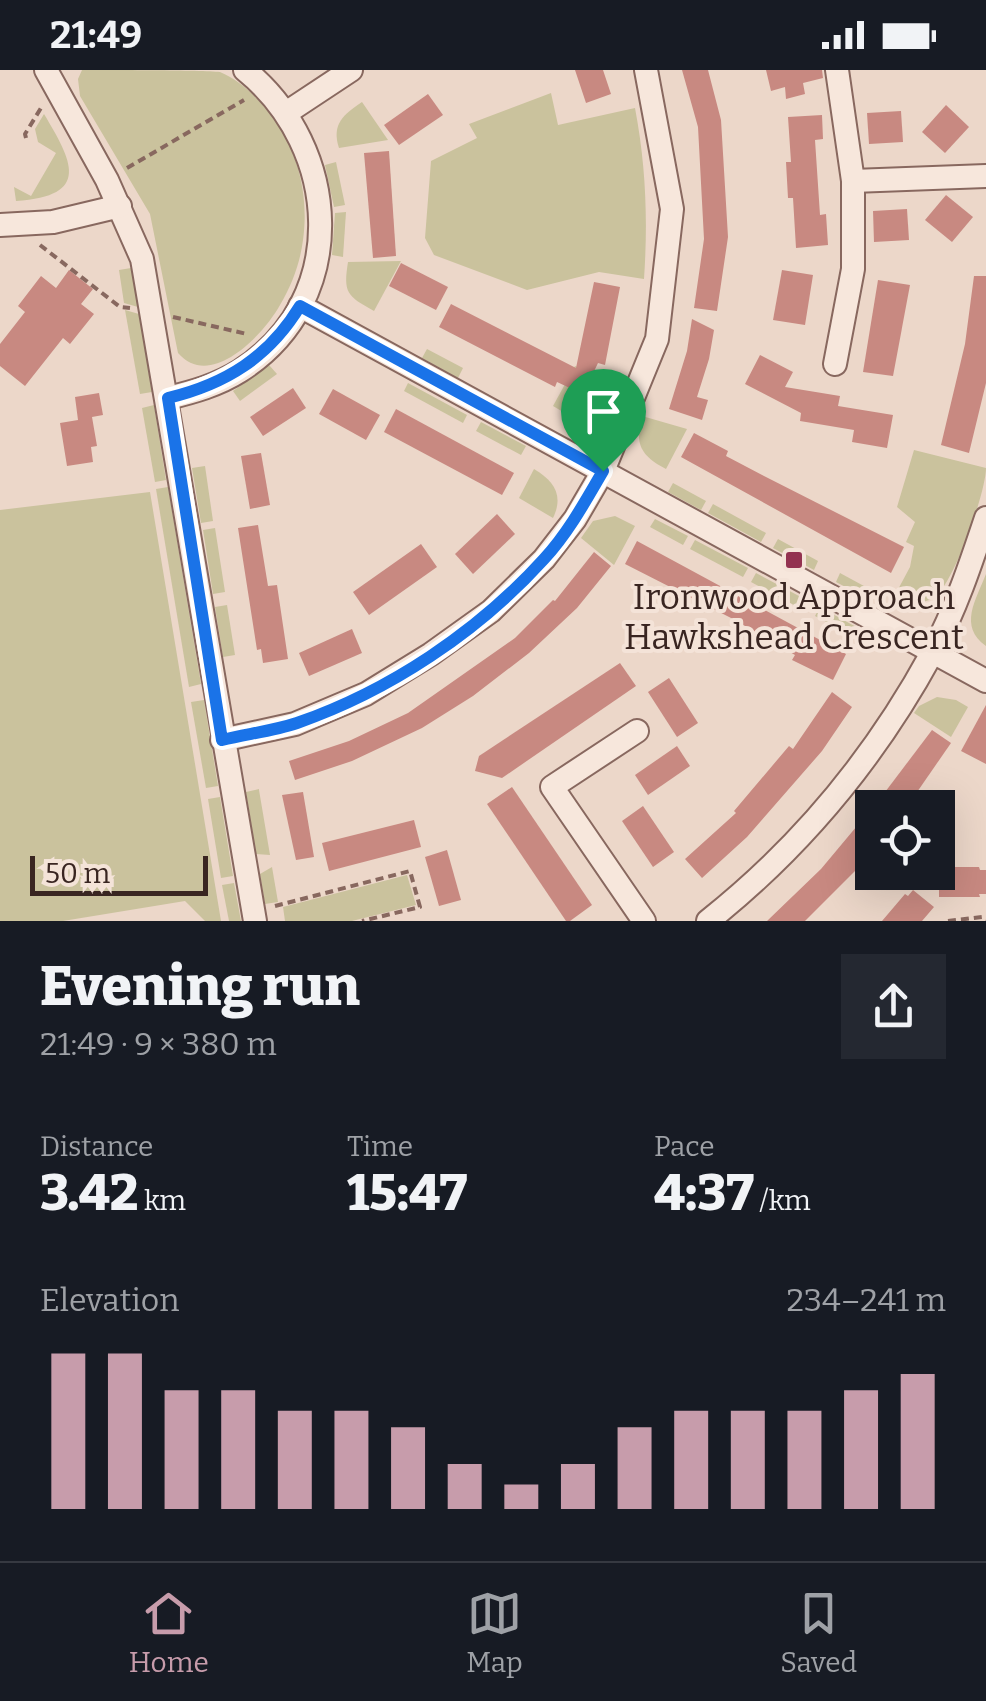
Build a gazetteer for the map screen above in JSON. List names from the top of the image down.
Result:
{
  "places": {
    "transit": ["Ironwood Approach Hawkshead Crescent"]
  },
  "scale_bar": "50 m",
  "page": {
    "status": "21:49",
    "scale": "50 m",
    "heading": ["Evening run", "21:49 · 9 × 380 m"],
    "stats": [
      ["Distance", "3.42 km"],
      ["Time", "15:47"],
      ["Pace", "4:37 /km"]
    ],
    "chart": ["Elevation", "234–241 m"],
    "tabs": ["Home", "Map", "Saved"]
  }
}
